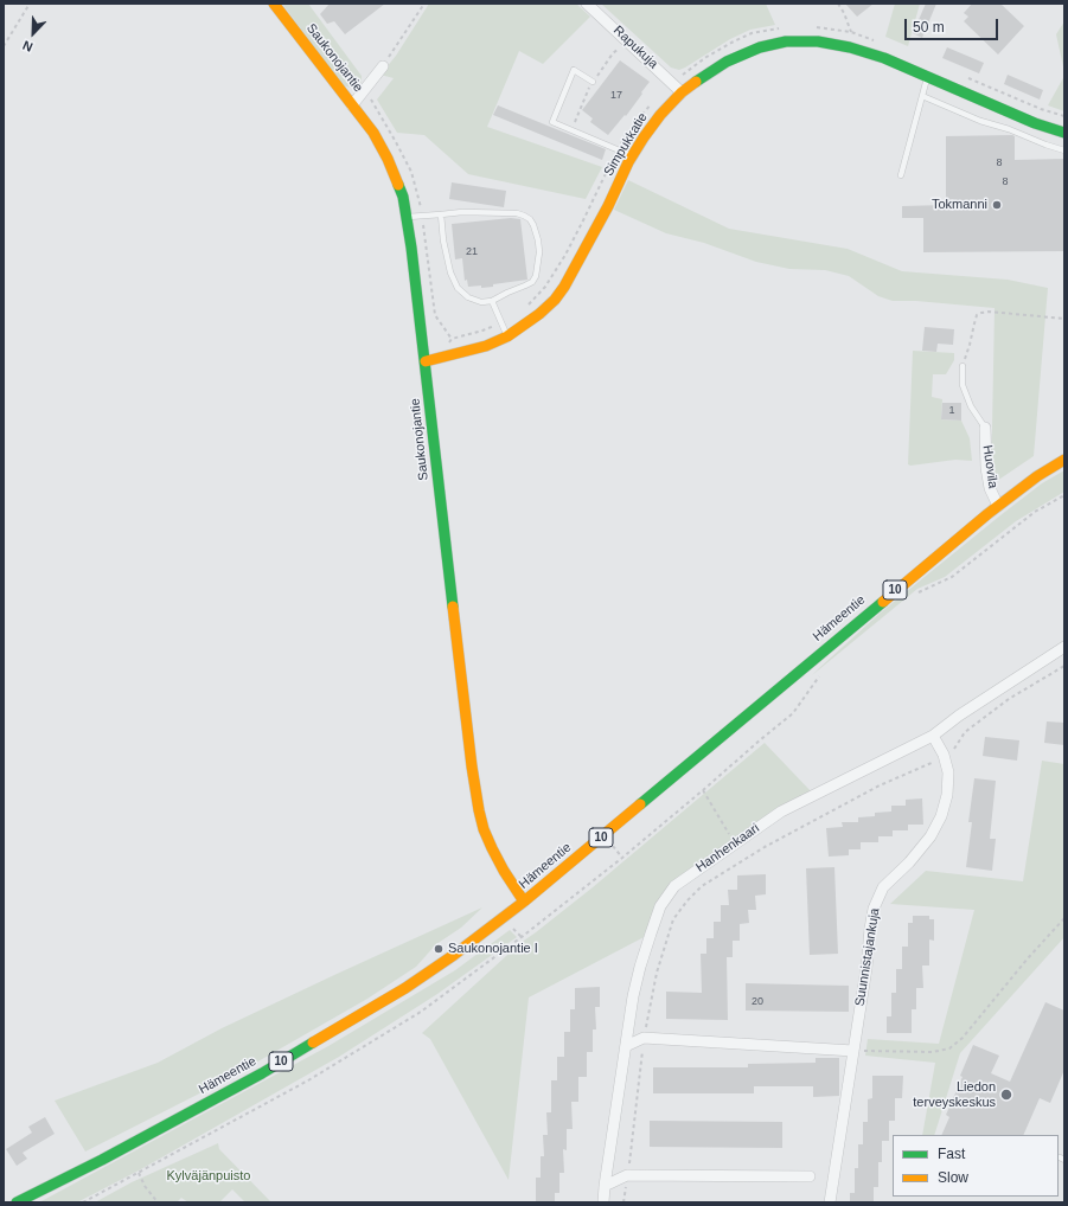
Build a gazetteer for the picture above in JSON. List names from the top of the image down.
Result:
{
  "streets": {
    "main road": [
      "Saukonojantie",
      "Simpukkatie",
      "10",
      "Hämeentie"
    ],
    "street": [
      "Rapukuja",
      "Huovila",
      "Hanhenkaari",
      "Suunnistajankuja"
    ]
  },
  "crossings": [
    ["Rapukuja", "Simpukkatie"],
    ["Saukonojantie", "Simpukkatie"],
    ["Saukonojantie", "Hämeentie"],
    ["Huovila", "Hämeentie"],
    ["Hanhenkaari", "Suunnistajankuja"]
  ],
  "parks": ["Kylväjänpuisto"],
  "places": ["Tokmanni", "Saukonojantie I", "Liedon terveyskeskus"],
  "house_numbers": [
    "17",
    "8",
    "8",
    "21",
    "1",
    "20"
  ],
  "legend": ["Fast", "Slow"],
  "scale_bar": "50 m",
  "north": "bottom left"
}
